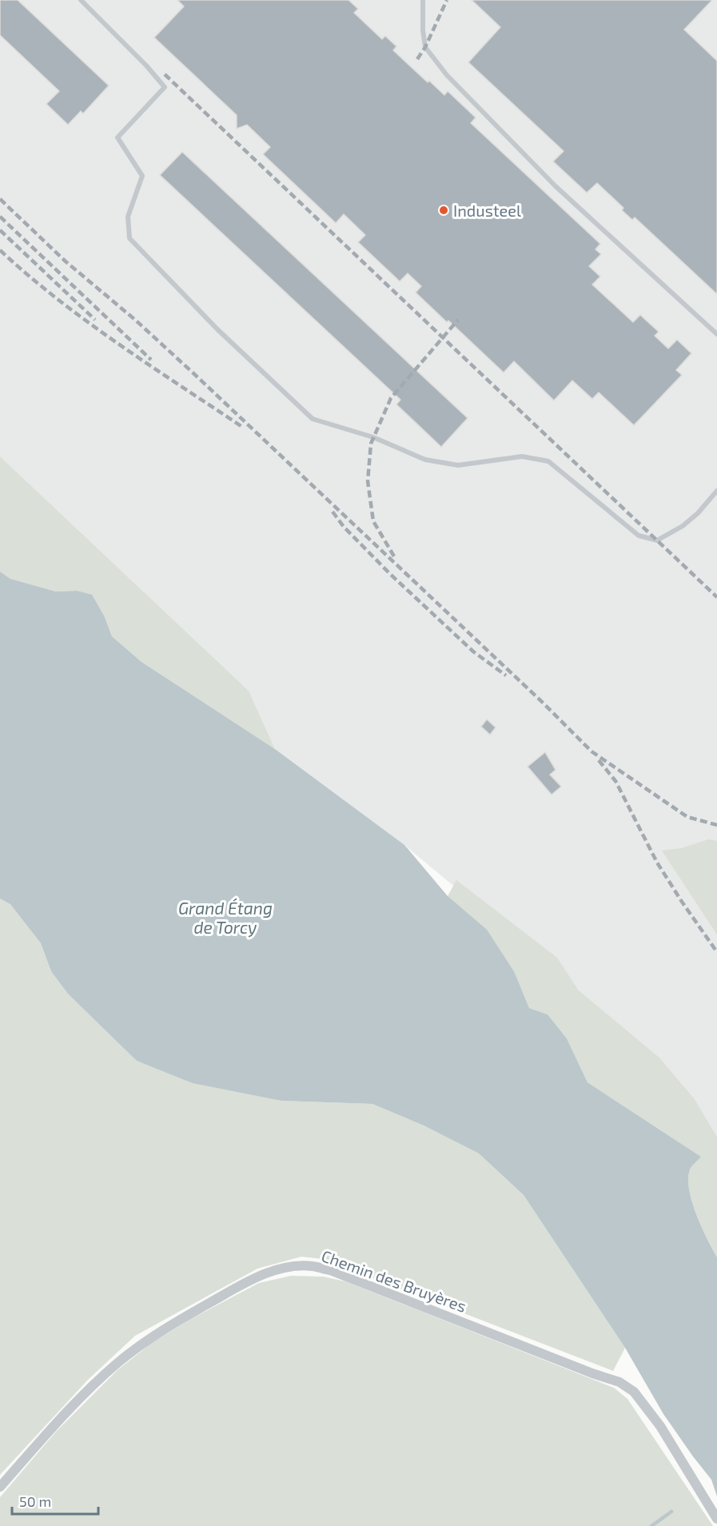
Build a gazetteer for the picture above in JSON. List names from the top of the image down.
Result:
{
  "streets": {
    "street": ["Chemin des Bruyères"]
  },
  "water": ["Grand Étang de Torcy"],
  "places": ["Industeel"],
  "scale_bar": "50 m"
}
